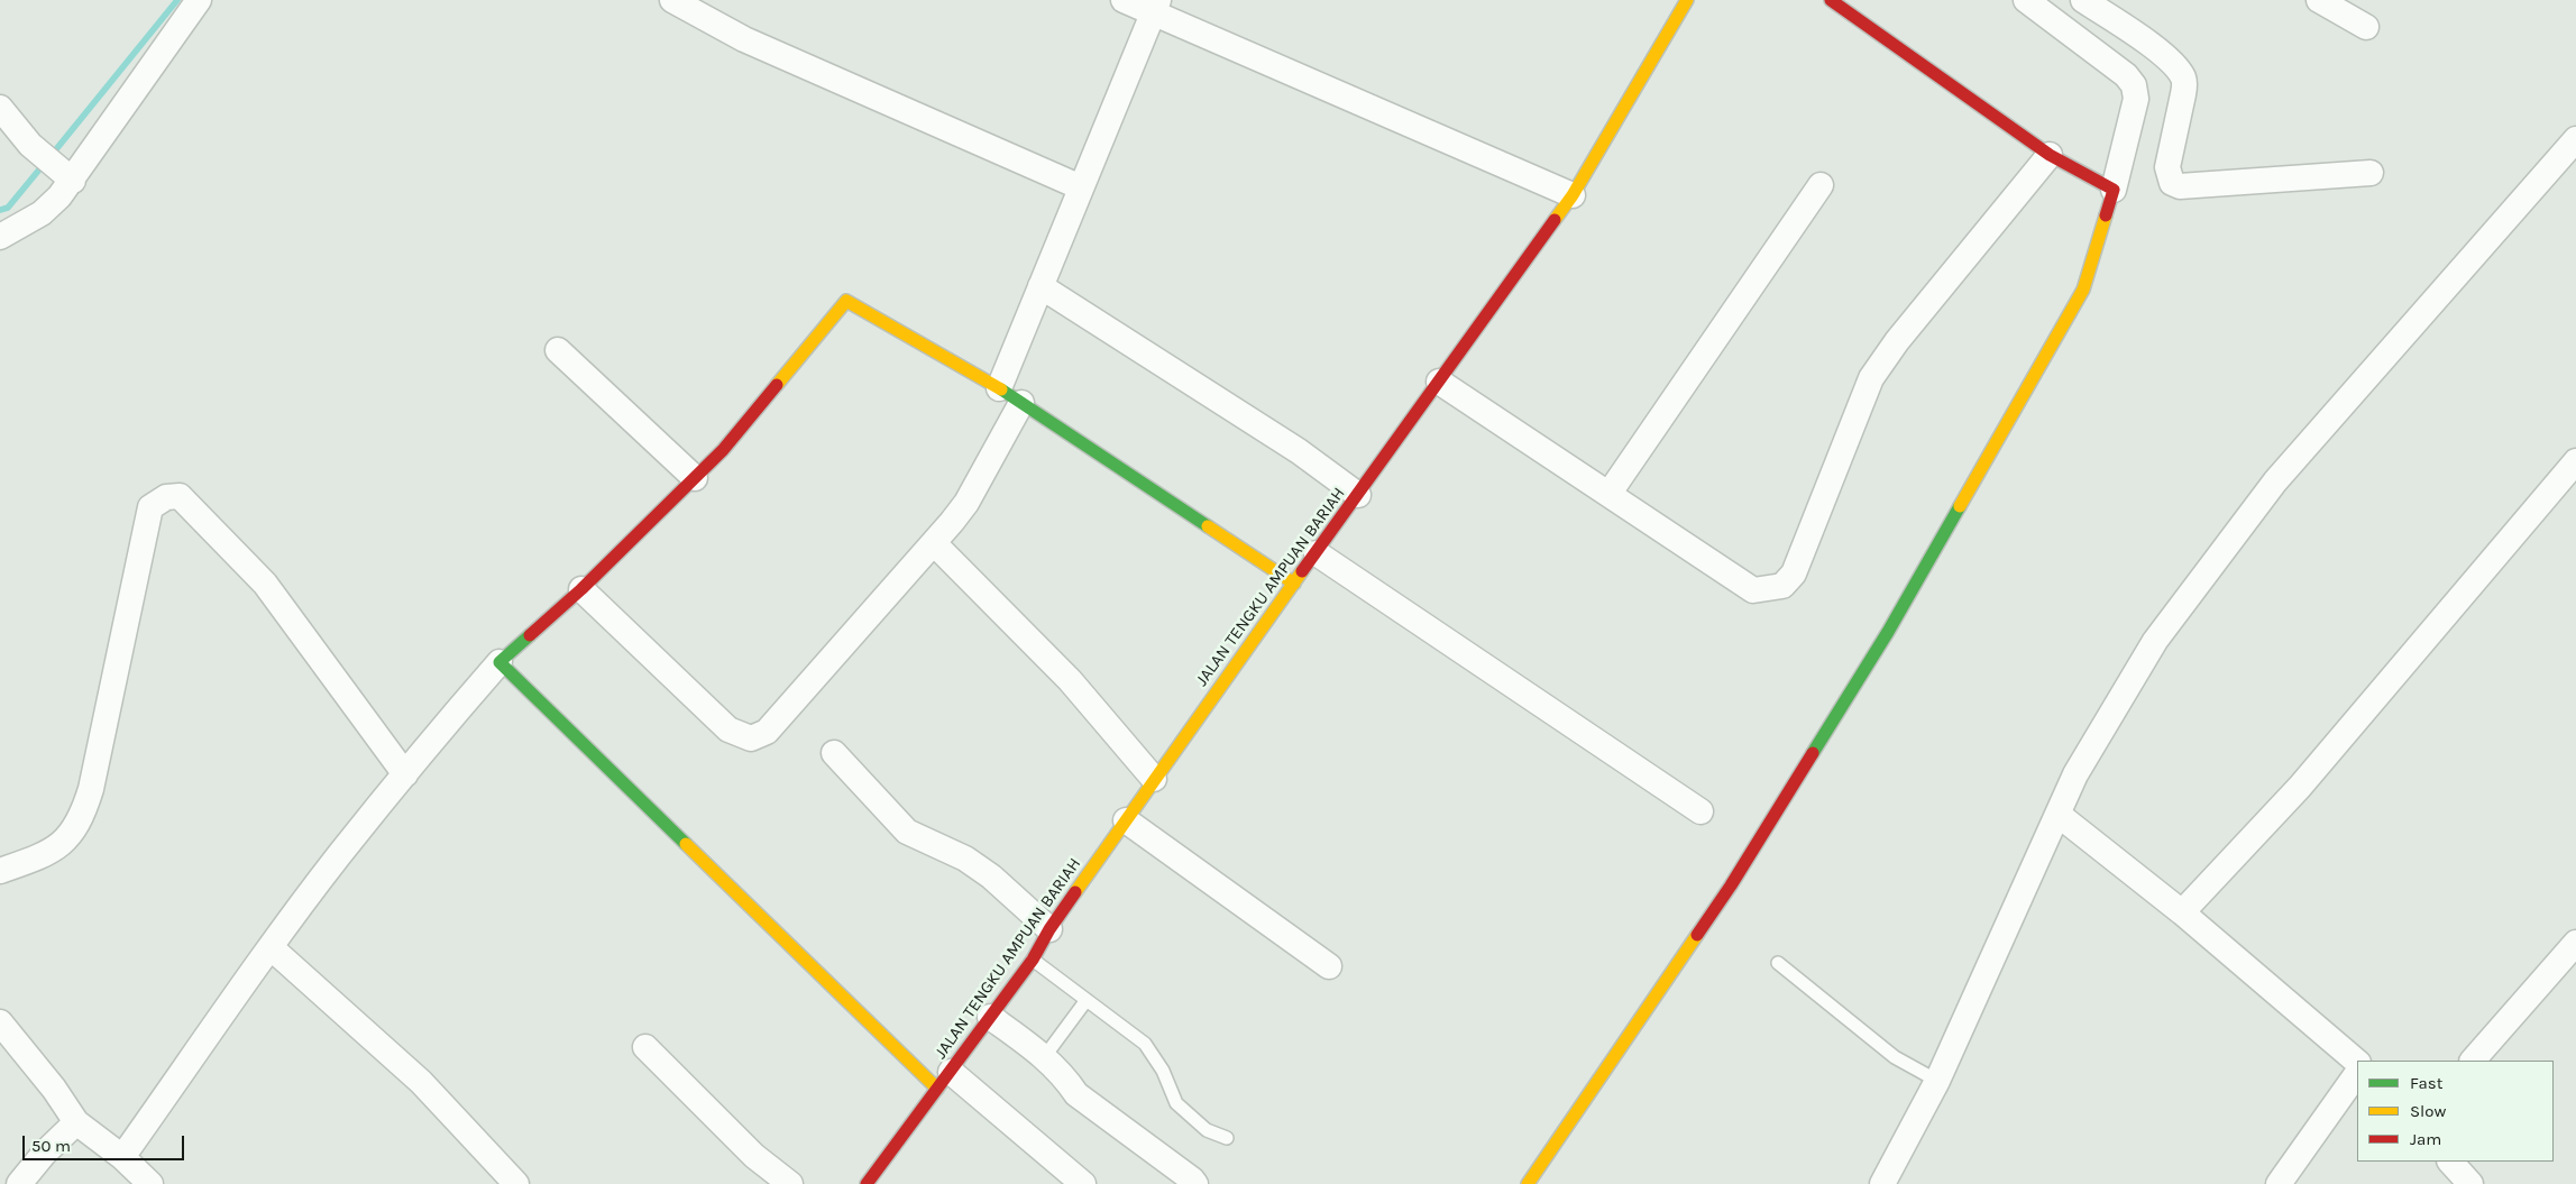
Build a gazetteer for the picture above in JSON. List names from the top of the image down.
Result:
{
  "streets": {
    "street": ["JALAN TENGKU AMPUAN BARIAH"]
  },
  "legend": ["Fast", "Slow", "Jam"],
  "scale_bar": "50 m"
}
